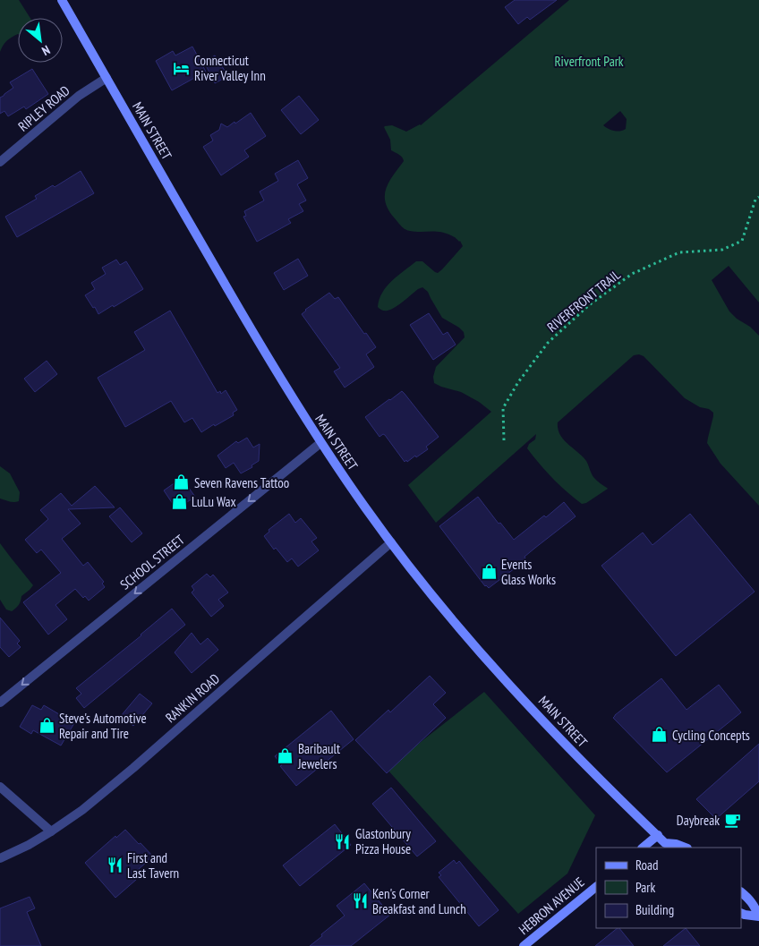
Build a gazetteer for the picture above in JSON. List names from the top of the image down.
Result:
{
  "streets": {
    "main road": ["MAIN STREET", "HEBRON AVENUE"],
    "street": ["RIPLEY ROAD", "SCHOOL STREET", "RANKIN ROAD"],
    "path": ["RIVERFRONT TRAIL"]
  },
  "crossings": [
    ["RIPLEY ROAD", "MAIN STREET"],
    ["MAIN STREET", "SCHOOL STREET"],
    ["MAIN STREET", "RANKIN ROAD"]
  ],
  "one_way": ["SCHOOL STREET"],
  "parks": ["Riverfront Park"],
  "places": {
    "hotel": ["Connecticut River Valley Inn"],
    "shop": [
      "Seven Ravens Tattoo",
      "LuLu Wax",
      "Events Glass Works",
      "Steve's Automotive Repair and Tire",
      "Cycling Concepts",
      "Baribault Jewelers"
    ],
    "cafe": ["Daybreak"],
    "restaurant": ["Glastonbury Pizza House", "First and Last Tavern", "Ken's Corner Breakfast and Lunch"]
  },
  "legend": ["Road", "Park", "Building"],
  "north": "bottom right"
}
